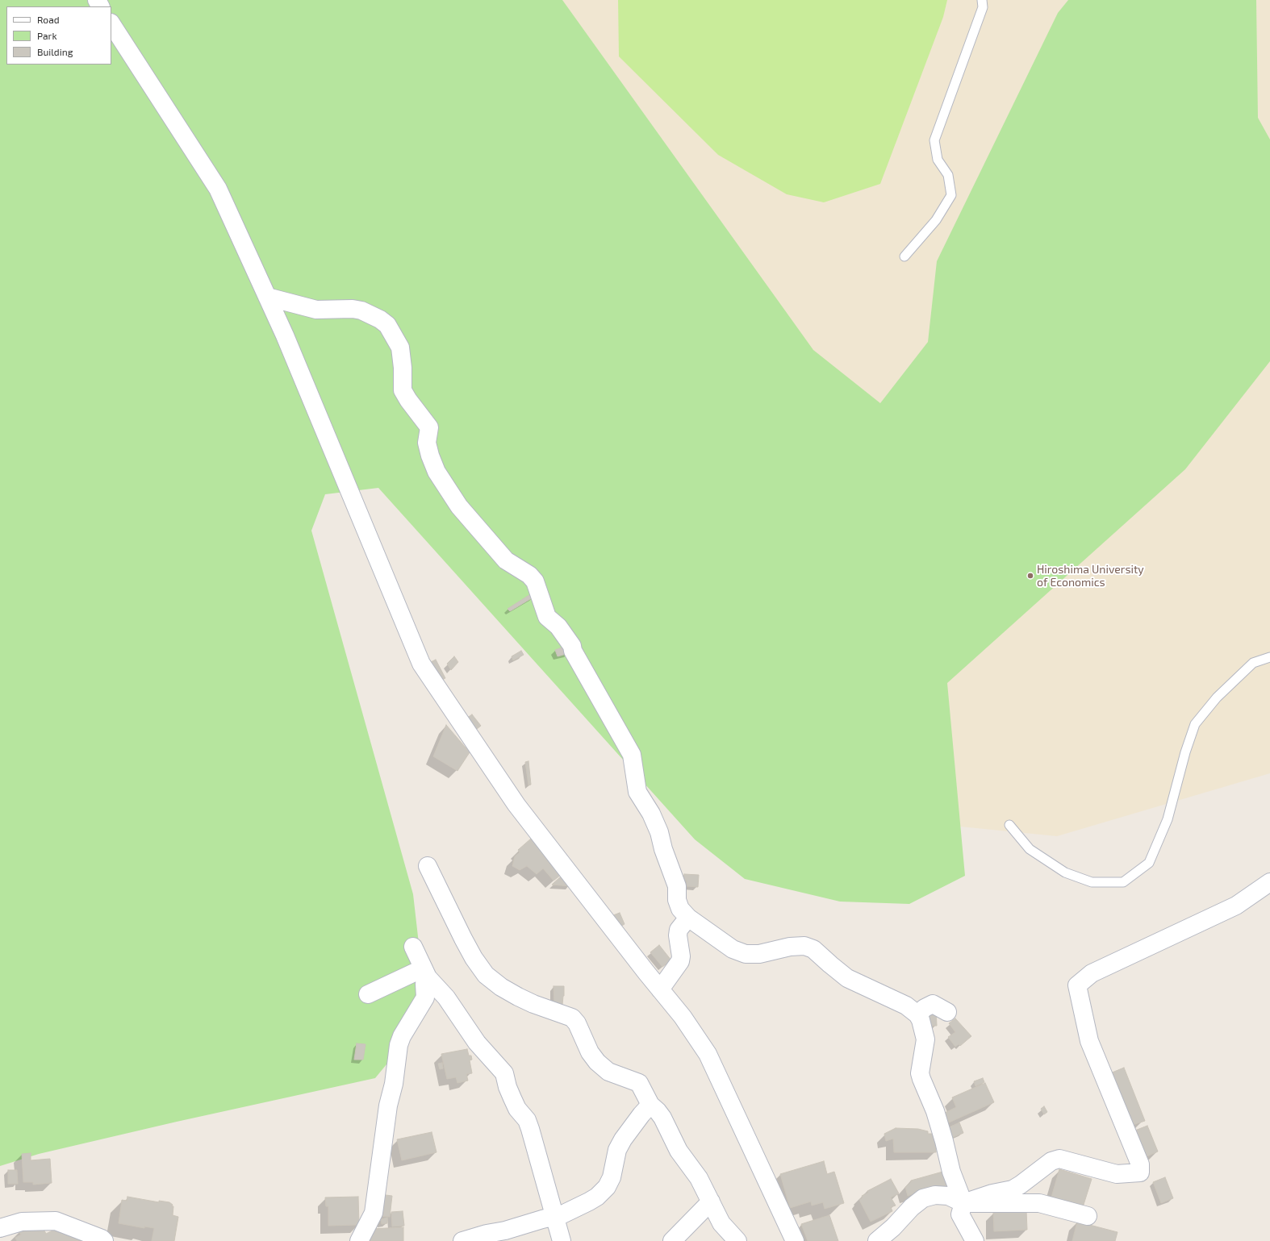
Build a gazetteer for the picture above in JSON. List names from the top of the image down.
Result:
{
  "places": ["Hiroshima University of Economics"],
  "legend": ["Road", "Park", "Building"]
}
